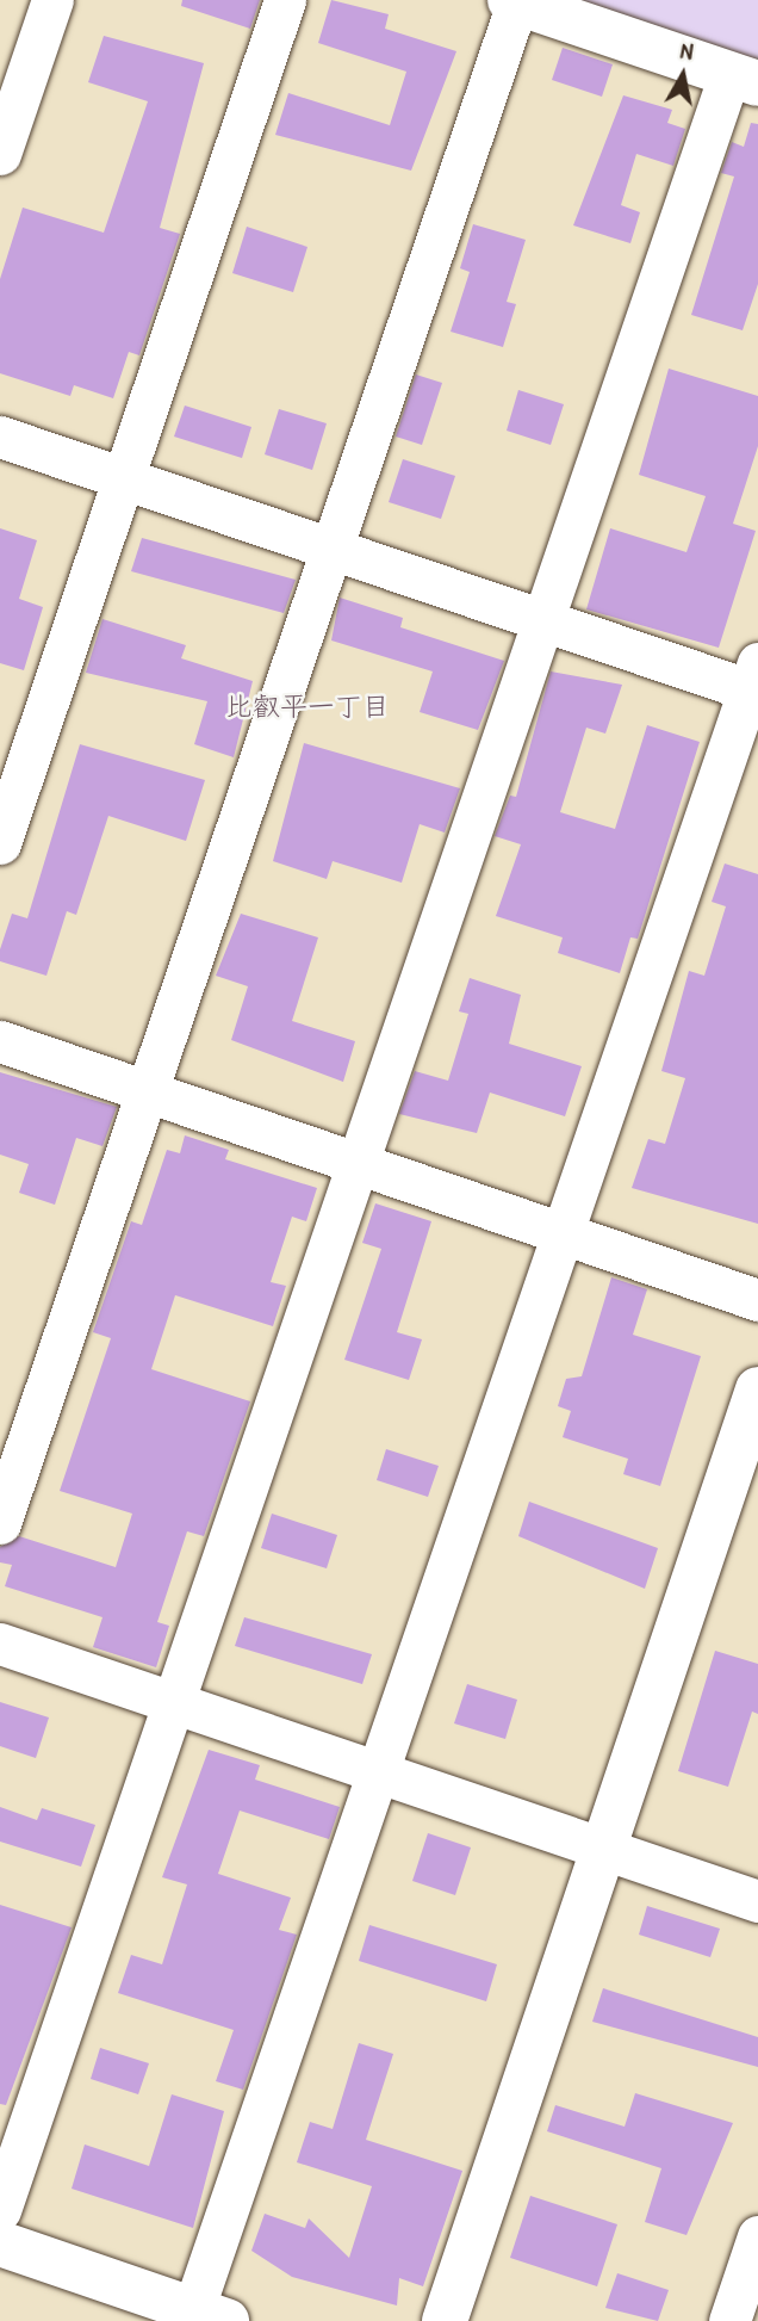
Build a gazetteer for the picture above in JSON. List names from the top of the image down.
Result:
{
  "districts": ["比叡平一丁目"],
  "north": "top"
}
